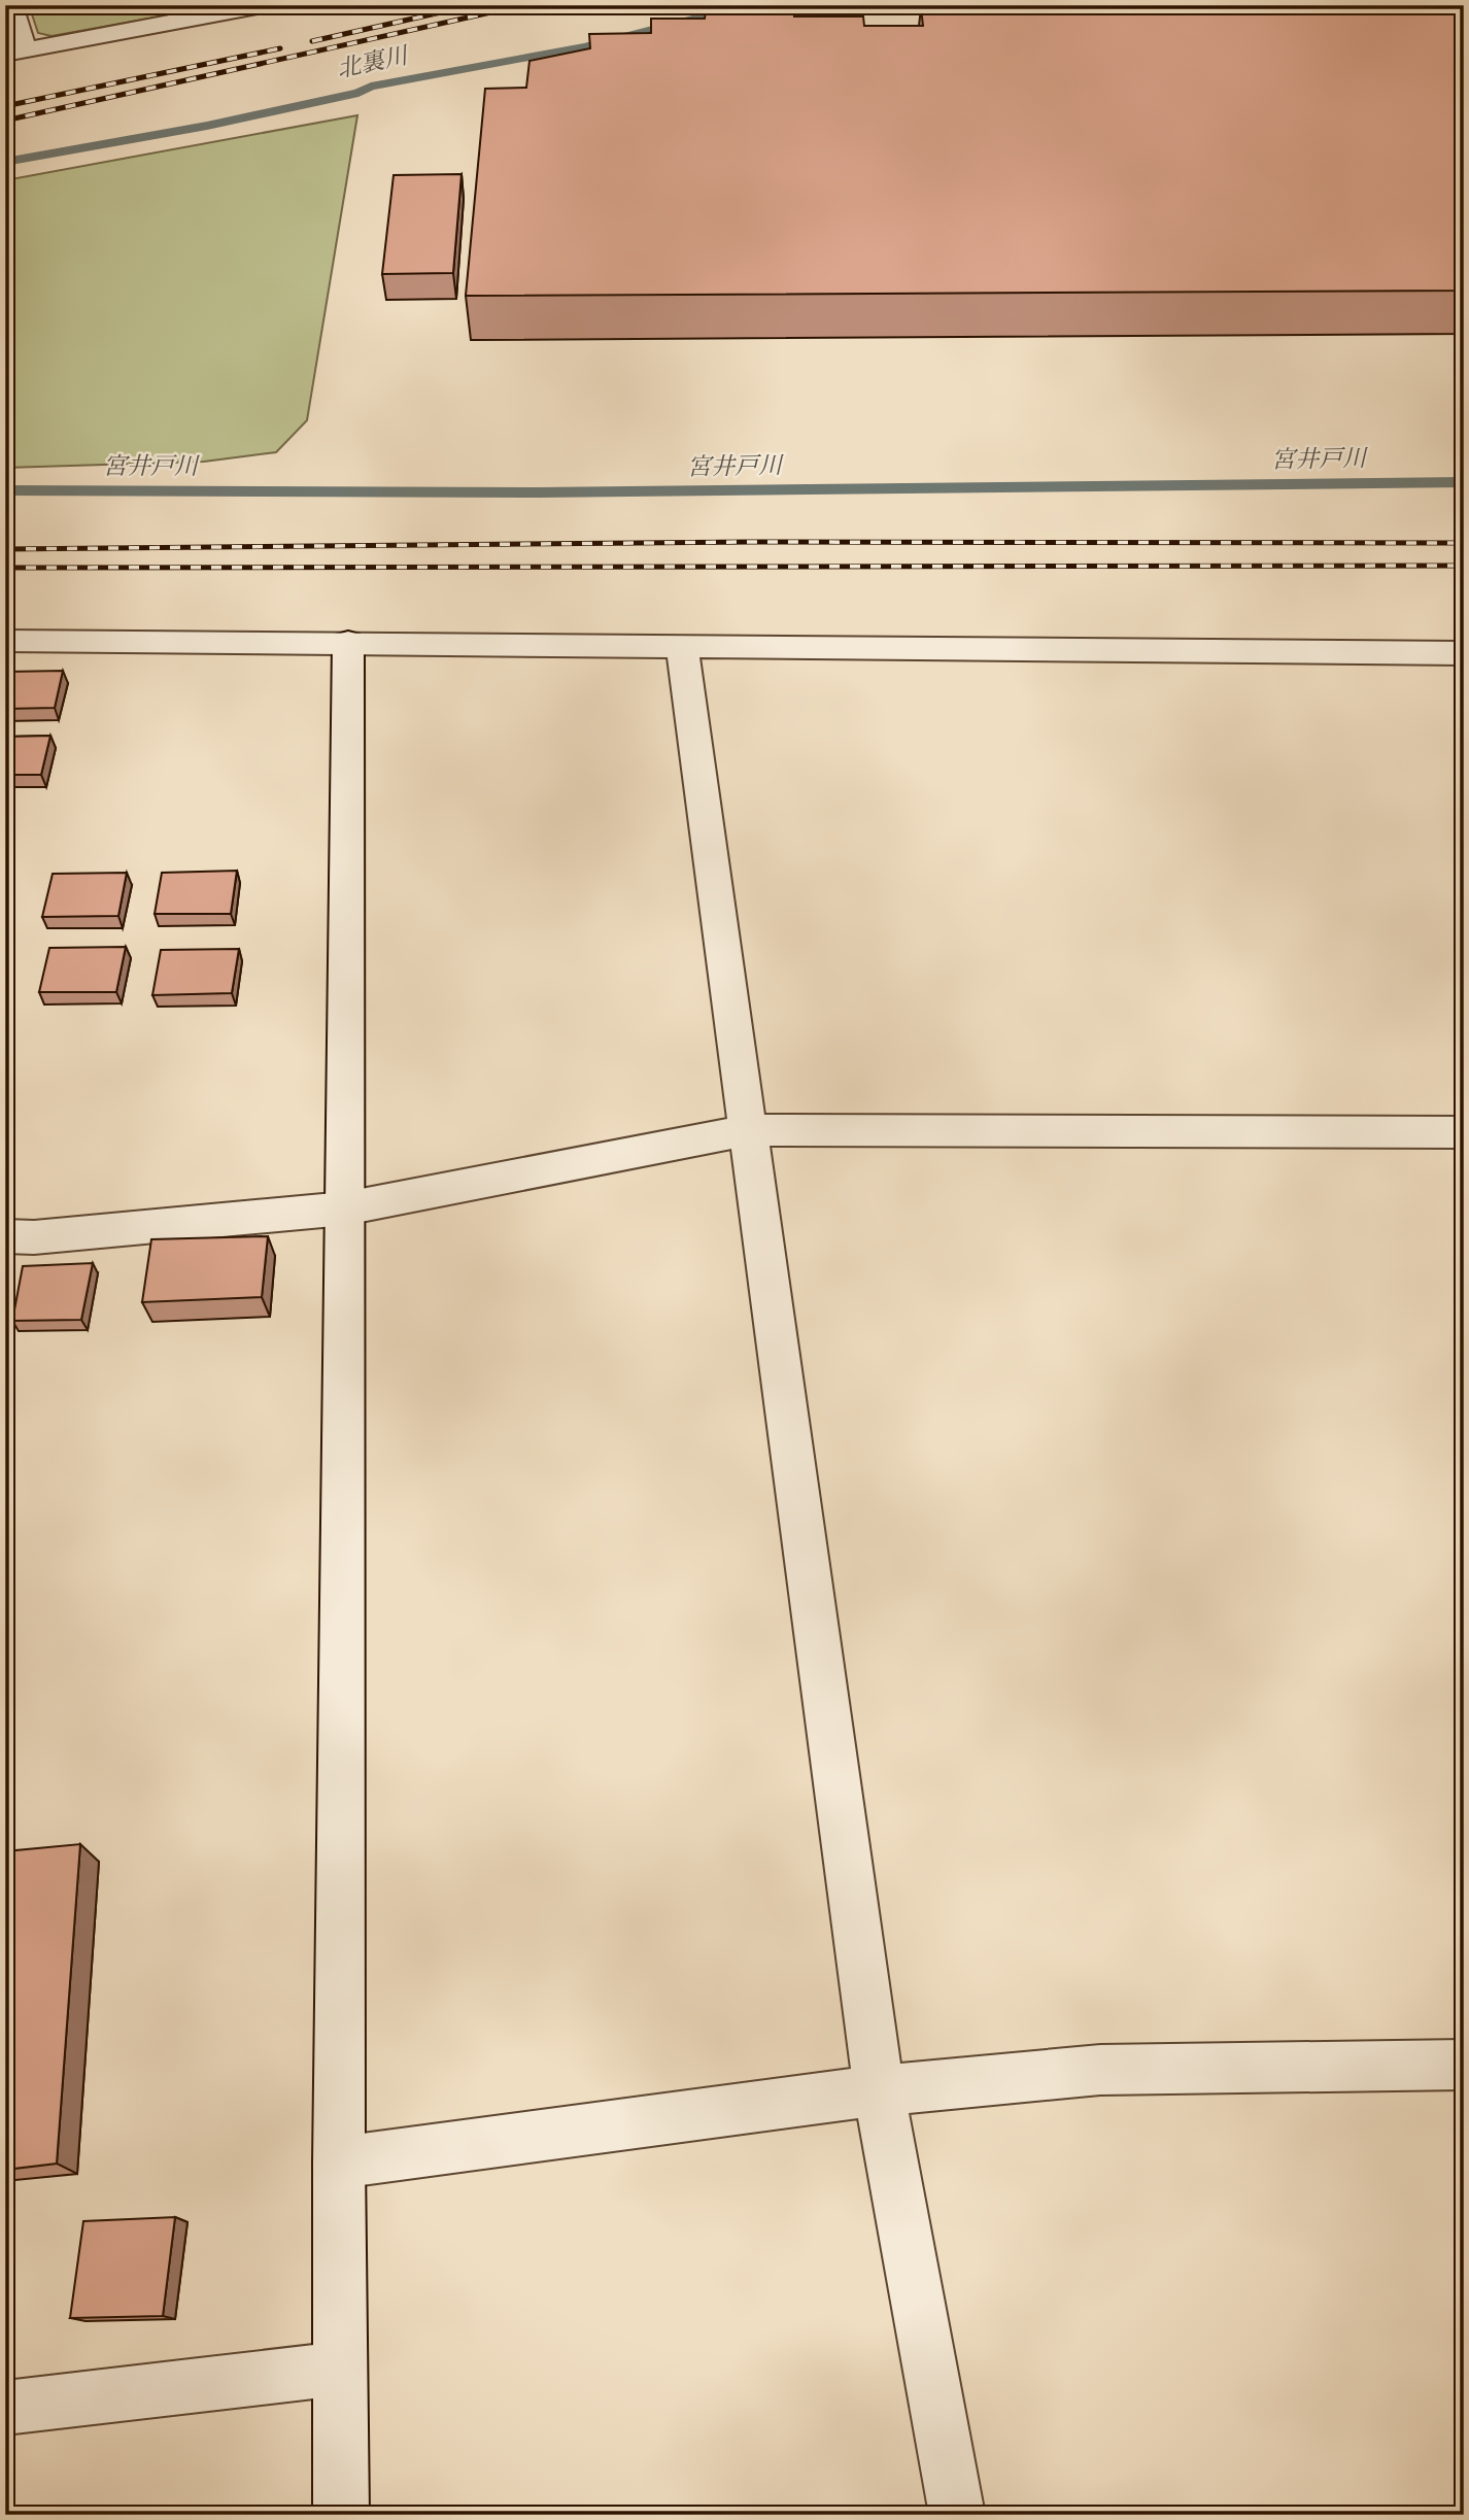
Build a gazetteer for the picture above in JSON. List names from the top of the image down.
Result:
{
  "water": ["北裏川", "宮井戸川"]
}
